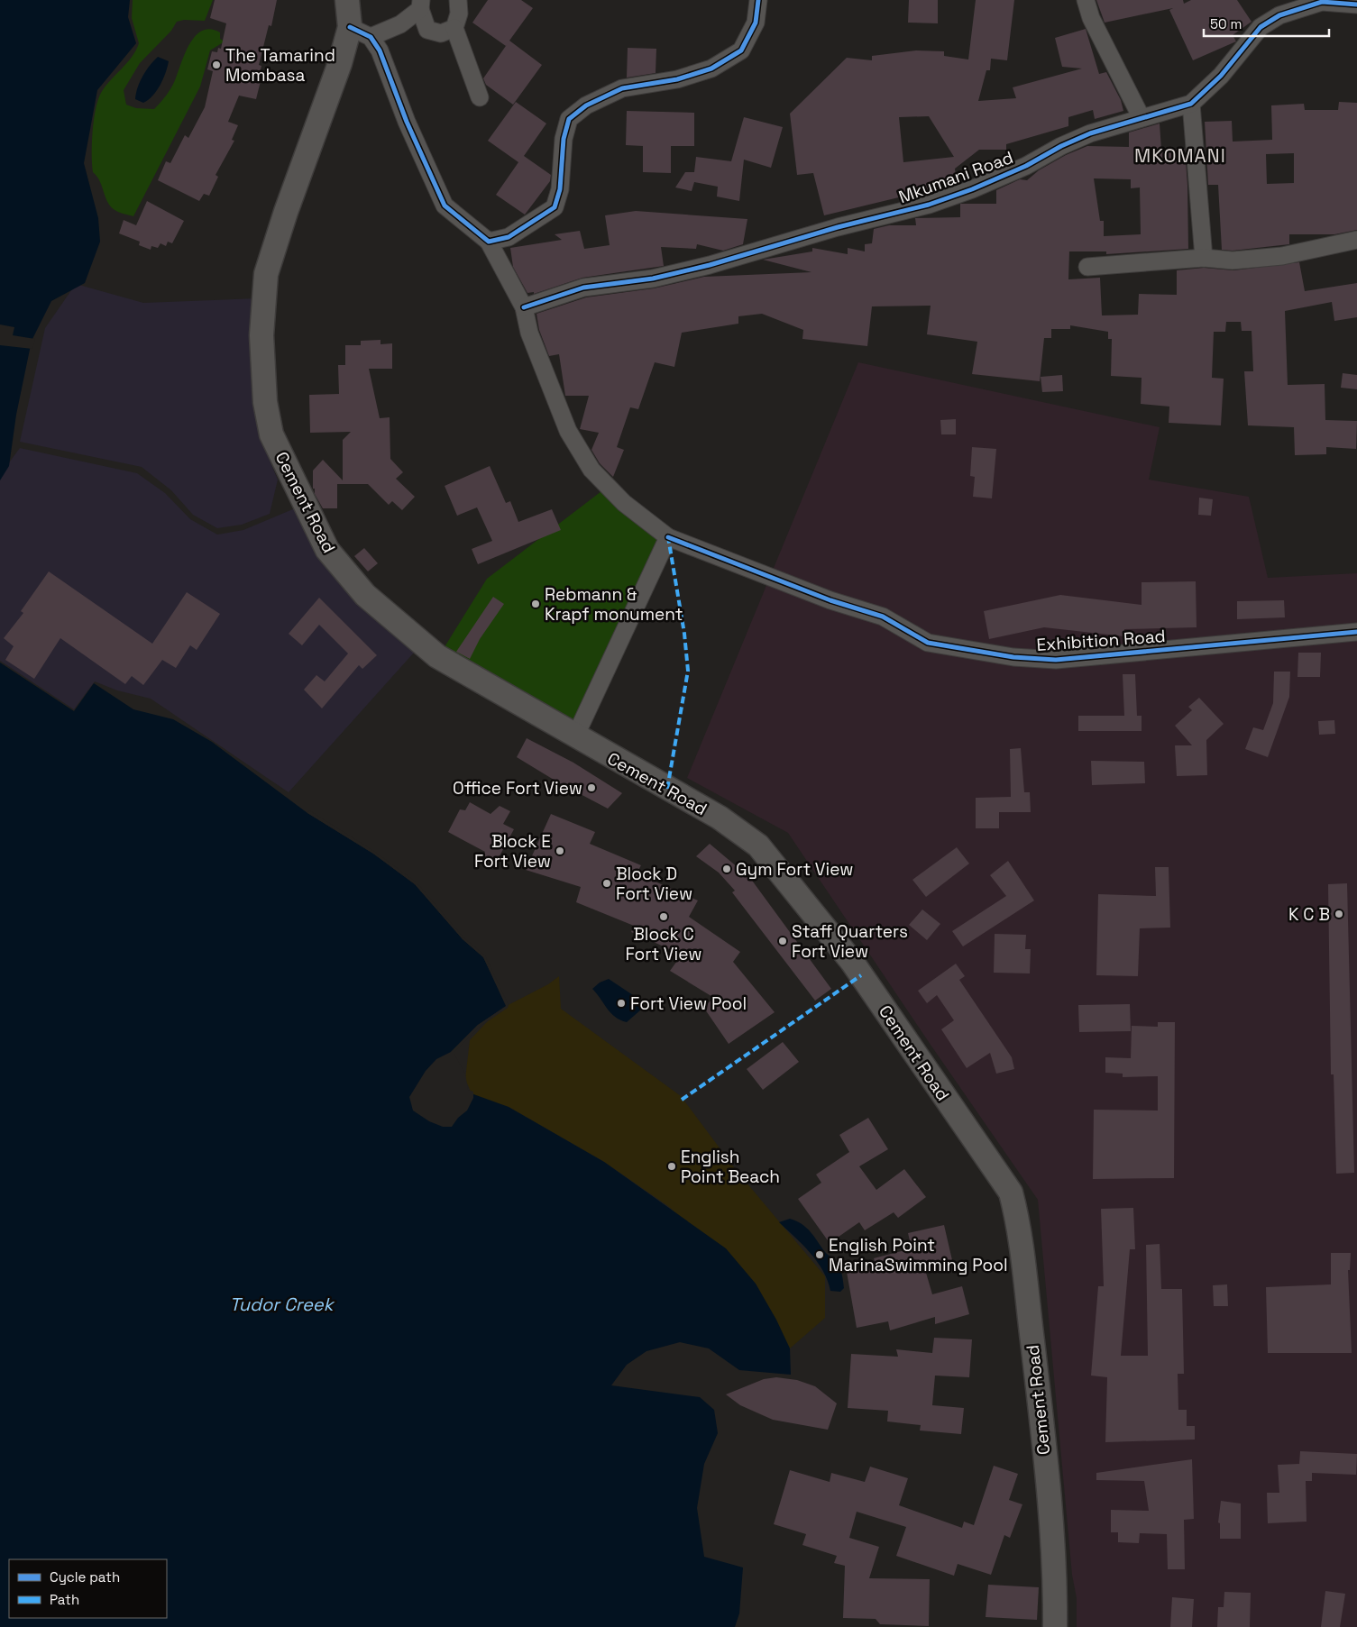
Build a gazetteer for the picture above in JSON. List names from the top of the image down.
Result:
{
  "streets": {
    "main road": ["Cement Road"],
    "street": ["Mkumani Road", "Exhibition Road"]
  },
  "crossings": [
    ["Mkumani Road", "Exhibition Road"]
  ],
  "districts": ["MKOMANI"],
  "water": ["Tudor Creek"],
  "places": [
    "The Tamarind Mombasa",
    "Rebmann & Krapf monument",
    "Office Fort View",
    "Block E Fort View",
    "Gym Fort View",
    "Block D Fort View",
    "K C B",
    "Block C Fort View",
    "Staff Quarters Fort View",
    "Fort View Pool",
    "English Point Beach",
    "English Point MarinaSwimming Pool"
  ],
  "legend": ["Cycle path", "Path"],
  "scale_bar": "50 m"
}
